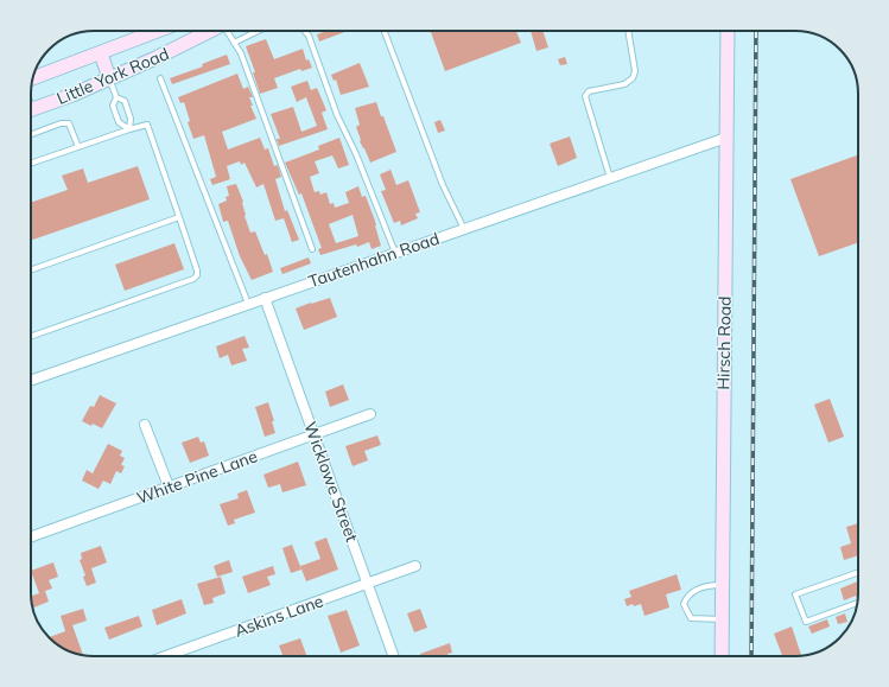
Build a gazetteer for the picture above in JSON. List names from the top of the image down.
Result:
{
  "streets": {
    "main road": ["Little York Road", "Hirsch Road"],
    "street": [
      "Tautenhahn Road",
      "White Pine Lane",
      "Wicklowe Street",
      "Askins Lane"
    ]
  },
  "crossings": [
    ["Tautenhahn Road", "Hirsch Road"],
    ["Tautenhahn Road", "Wicklowe Street"],
    ["White Pine Lane", "Wicklowe Street"],
    ["Wicklowe Street", "Askins Lane"]
  ]
}
